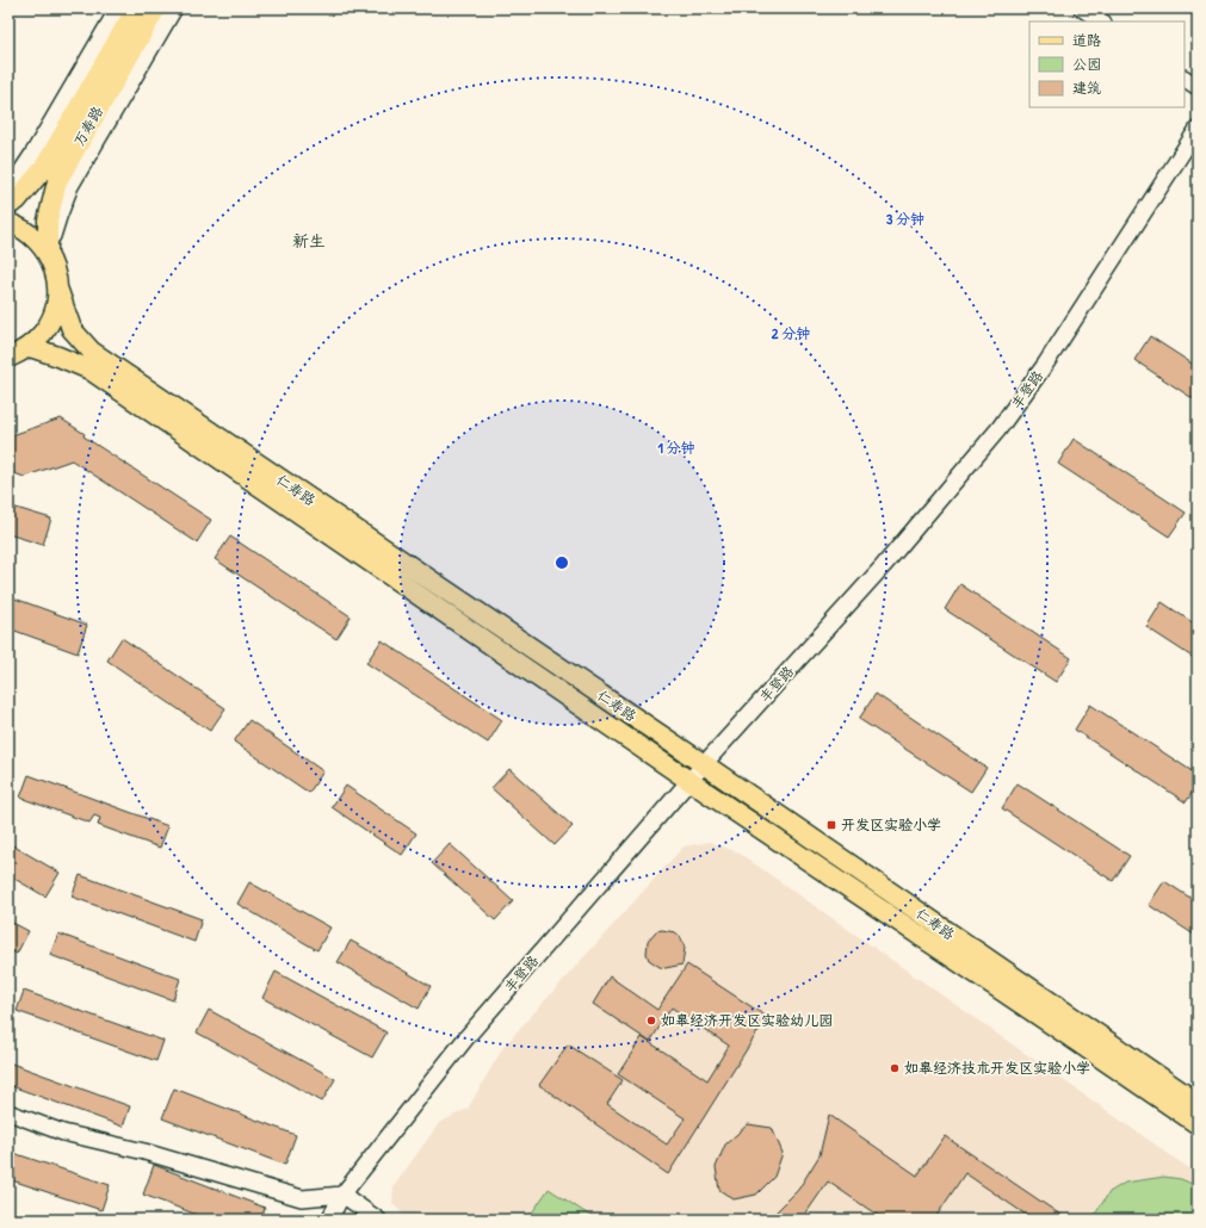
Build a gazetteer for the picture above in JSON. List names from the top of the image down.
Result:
{
  "streets": {
    "main road": ["万寿路", "仁寿路"],
    "street": ["丰登路"]
  },
  "crossings": [
    ["丰登路", "仁寿路"]
  ],
  "districts": ["新生"],
  "places": {
    "transit": ["开发区实验小学"],
    "other": ["如皋经济开发区实验幼儿园", "如皋经济技术开发区实验小学"]
  },
  "legend": ["道路", "公园", "建筑"],
  "rings": ["3 分钟", "2 分钟", "1 分钟"]
}
